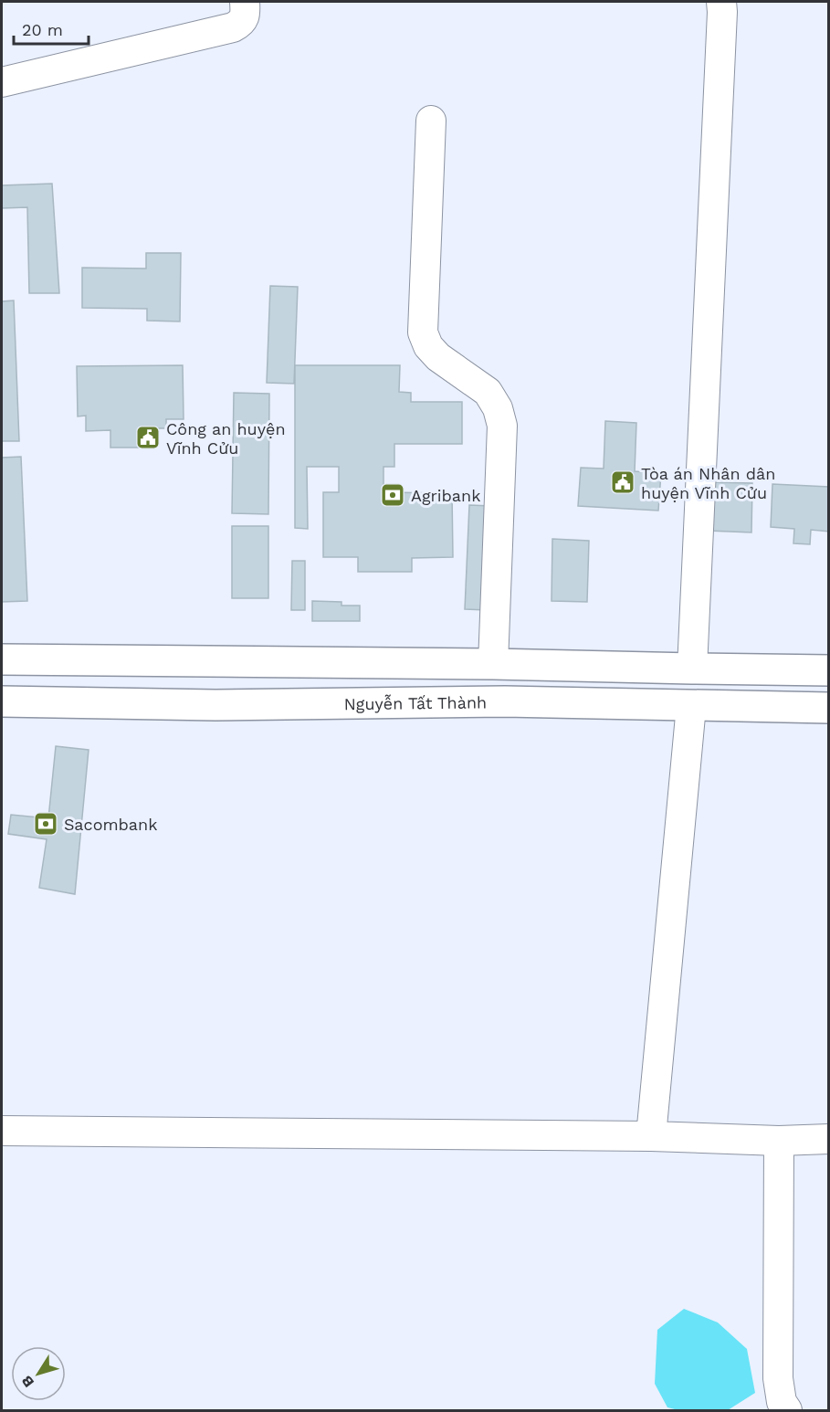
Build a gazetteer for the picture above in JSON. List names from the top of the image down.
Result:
{
  "streets": {
    "main road": ["Nguyễn Tất Thành"]
  },
  "places": {
    "public building": ["Công an huyện Vĩnh Cửu", "Tòa án Nhân dân huyện Vĩnh Cửu"],
    "bank": ["Agribank", "Sacombank"]
  },
  "scale_bar": "20 m",
  "north": "bottom left"
}
